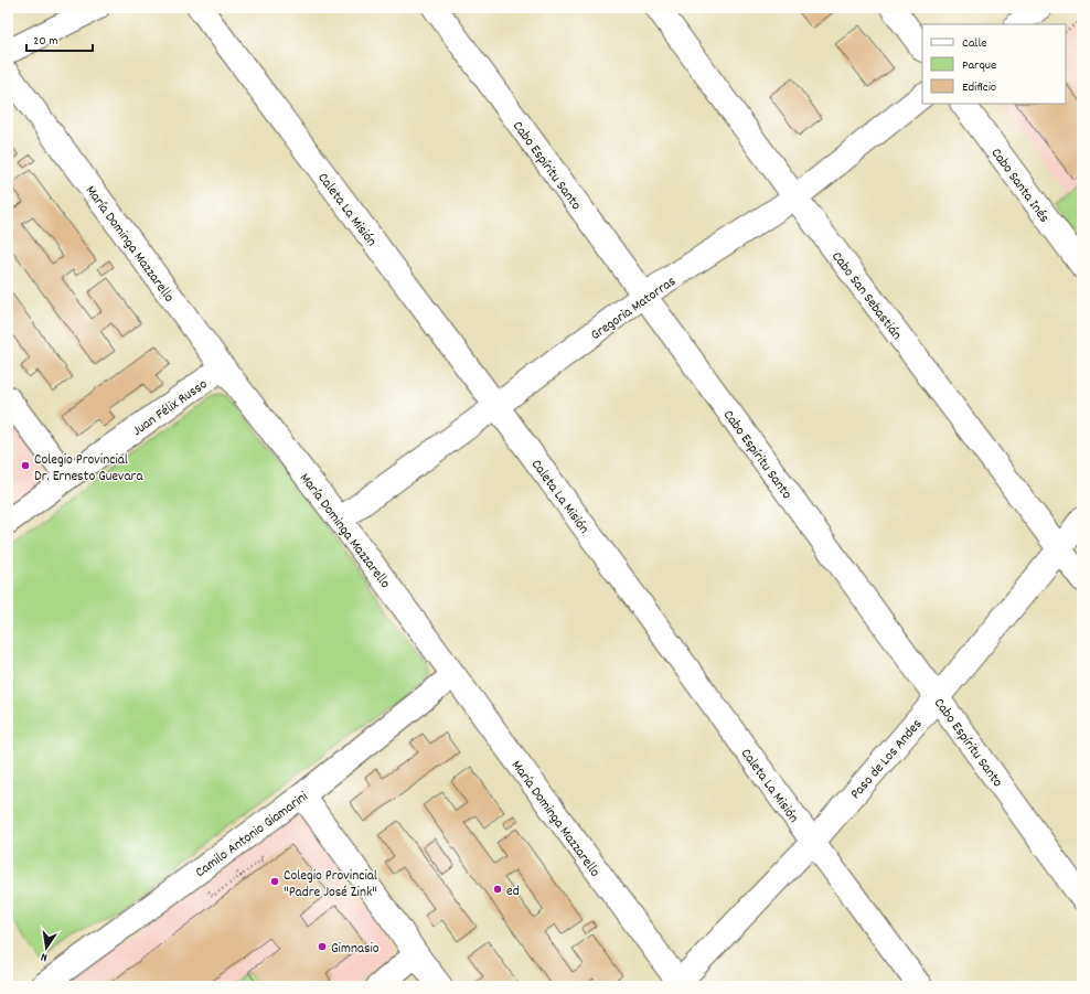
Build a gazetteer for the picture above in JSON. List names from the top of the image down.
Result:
{
  "streets": {
    "street": [
      "Cabo Espíritu Santo",
      "Cabo Santa Inés",
      "Caleta La Misión",
      "María Dominga Mazzarello",
      "Cabo San Sebastián",
      "Gregoria Matorras",
      "Juan Félix Russo",
      "Paso de Los Andes",
      "Camilo Antonio Giamarini"
    ]
  },
  "crossings": [
    ["Cabo Espíritu Santo", "Gregoria Matorras"],
    ["Cabo Espíritu Santo", "Paso de Los Andes"],
    ["Caleta La Misión", "Gregoria Matorras"],
    ["Caleta La Misión", "Paso de Los Andes"],
    ["María Dominga Mazzarello", "Gregoria Matorras"],
    ["María Dominga Mazzarello", "Juan Félix Russo"],
    ["María Dominga Mazzarello", "Paso de Los Andes"],
    ["María Dominga Mazzarello", "Camilo Antonio Giamarini"],
    ["Cabo San Sebastián", "Gregoria Matorras"],
    ["Cabo San Sebastián", "Paso de Los Andes"]
  ],
  "places": [
    "Colegio Provincial Dr. Ernesto Guevara",
    "Colegio Provincial \"Padre José Zink\"",
    "ed",
    "Gimnasio"
  ],
  "legend": ["Calle", "Parque", "Edificio"],
  "scale_bar": "20 m",
  "north": "bottom"
}
